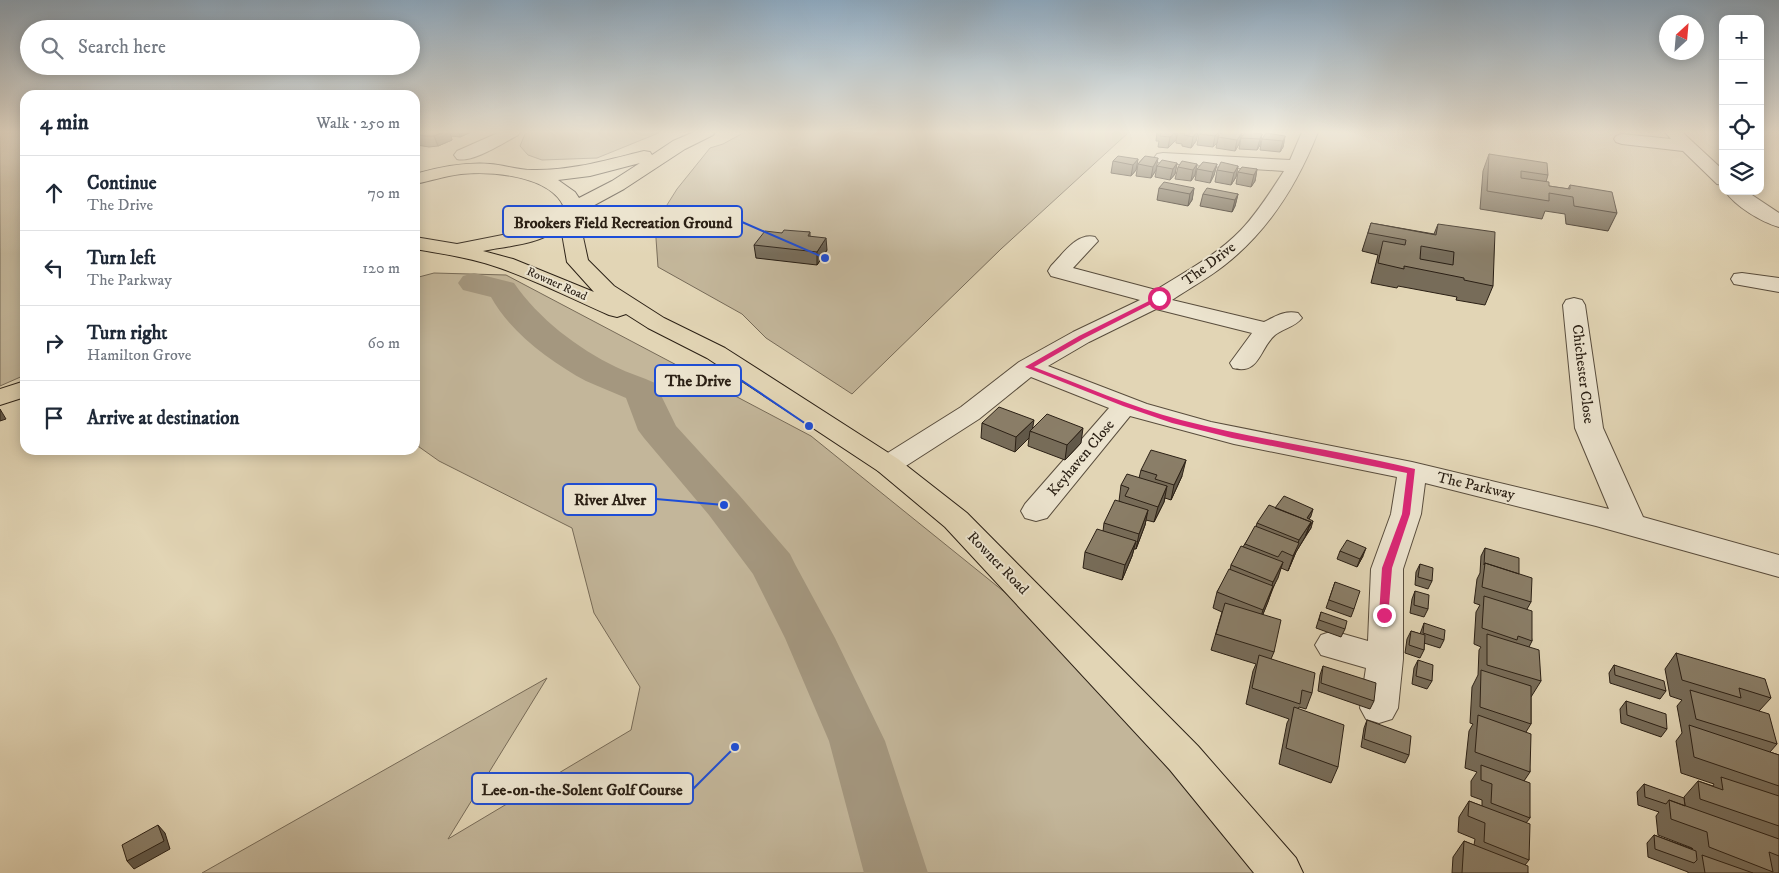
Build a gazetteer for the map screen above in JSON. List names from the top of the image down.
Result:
{
  "streets": {
    "main road": ["Rowner Road"],
    "street": [
      "The Drive",
      "Chichester Close",
      "Keyhaven Close",
      "The Parkway"
    ]
  },
  "crossings": [
    ["The Drive", "Rowner Road"],
    ["The Drive", "The Parkway"],
    ["Chichester Close", "The Parkway"],
    ["Keyhaven Close", "The Parkway"]
  ],
  "places": [
    "Brookers Field Recreation Ground",
    "The Drive",
    "River Alver",
    "Lee-on-the-Solent Golf Course"
  ],
  "north": "top right",
  "page": {
    "map_buttons": ["+", "−"],
    "search": "Search here",
    "heading": ["4 min", "Walk · 250 m"],
    "list": [
      ["Continue", "The Drive", "70 m"],
      ["Turn left", "The Parkway", "120 m"],
      ["Turn right", "Hamilton Grove", "60 m"],
      "Arrive at destination"
    ]
  }
}
